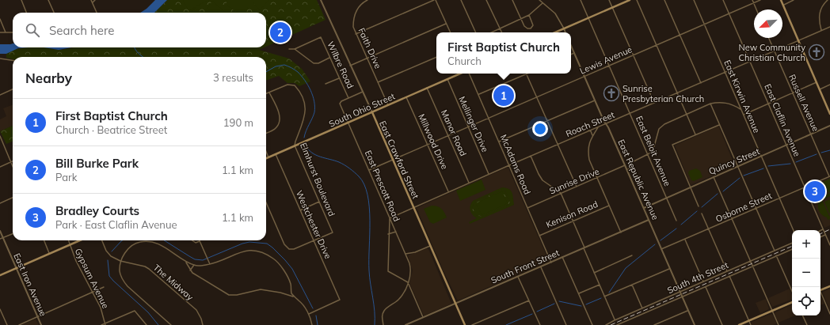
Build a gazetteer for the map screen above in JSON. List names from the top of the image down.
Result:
{
  "streets": {
    "main road": ["South Ohio Street", "East Crawford Street"],
    "street": [
      "Faith Drive",
      "Lewis Avenue",
      "Wilbre Road",
      "East Kirwin Avenue",
      "Russell Avenue",
      "East Claflin Avenue",
      "Mellinger Drive",
      "Roach Street",
      "Manor Road",
      "Millwood Drive",
      "East Beloit Avenue",
      "Quincy Street",
      "McAdams Road",
      "Elmhurst Boulevard",
      "East Republic Avenue",
      "Sunrise Drive",
      "East Prescott Road",
      "Osborne Street",
      "Kenison Road",
      "Westchester Drive",
      "South Front Street",
      "South 4th Street",
      "Gypsum Avenue",
      "The Midway",
      "East Iron Avenue"
    ]
  },
  "crossings": [
    ["Faith Drive", "South Ohio Street"],
    ["Lewis Avenue", "East Kirwin Avenue"],
    ["Lewis Avenue", "East Claflin Avenue"],
    ["Lewis Avenue", "Mellinger Drive"],
    ["Lewis Avenue", "Manor Road"],
    ["Lewis Avenue", "Millwood Drive"],
    ["Lewis Avenue", "East Beloit Avenue"],
    ["Lewis Avenue", "East Crawford Street"],
    ["Lewis Avenue", "McAdams Road"],
    ["Lewis Avenue", "East Republic Avenue"],
    ["Lewis Avenue", "East Prescott Road"],
    ["Wilbre Road", "East Prescott Road"],
    ["East Kirwin Avenue", "Roach Street"],
    ["East Kirwin Avenue", "Quincy Street"],
    ["East Kirwin Avenue", "Osborne Street"],
    ["Russell Avenue", "Roach Street"],
    ["Russell Avenue", "Quincy Street"],
    ["Russell Avenue", "Osborne Street"],
    ["South Ohio Street", "Mellinger Drive"],
    ["South Ohio Street", "Manor Road"],
    ["South Ohio Street", "Millwood Drive"],
    ["South Ohio Street", "East Crawford Street"],
    ["South Ohio Street", "Elmhurst Boulevard"],
    ["South Ohio Street", "East Prescott Road"],
    ["South Ohio Street", "Westchester Drive"],
    ["East Claflin Avenue", "Roach Street"],
    ["East Claflin Avenue", "Quincy Street"],
    ["East Claflin Avenue", "Osborne Street"],
    ["Mellinger Drive", "Roach Street"],
    ["Roach Street", "Manor Road"],
    ["Roach Street", "Millwood Drive"],
    ["Roach Street", "East Beloit Avenue"],
    ["Roach Street", "East Crawford Street"],
    ["Roach Street", "McAdams Road"],
    ["Roach Street", "East Republic Avenue"],
    ["Roach Street", "East Prescott Road"],
    ["East Beloit Avenue", "Quincy Street"],
    ["East Crawford Street", "South Front Street"],
    ["Quincy Street", "East Republic Avenue"],
    ["McAdams Road", "Sunrise Drive"],
    ["McAdams Road", "Kenison Road"],
    ["McAdams Road", "South Front Street"],
    ["Elmhurst Boulevard", "Westchester Drive"],
    ["East Republic Avenue", "Sunrise Drive"],
    ["East Republic Avenue", "Osborne Street"],
    ["East Republic Avenue", "South Front Street"],
    ["East Republic Avenue", "South 4th Street"]
  ],
  "places": {
    "church": ["New Community Christian Church", "Sunrise Presbyterian Church"]
  },
  "north": "bottom left",
  "page": {
    "search": "Search here",
    "pins": ["2", "1", "3"],
    "popup": ["First Baptist Church", "Church"],
    "heading": ["Nearby", "3 results"],
    "list": [
      {
        "mark": "1",
        "name": "First Baptist Church",
        "note": "Church · Beatrice Street",
        "value": "190 m"
      },
      {
        "mark": "2",
        "name": "Bill Burke Park",
        "note": "Park",
        "value": "1.1 km"
      },
      {
        "mark": "3",
        "name": "Bradley Courts",
        "note": "Park · East Claflin Avenue",
        "value": "1.1 km"
      }
    ],
    "map_buttons": ["+", "−"]
  }
}
